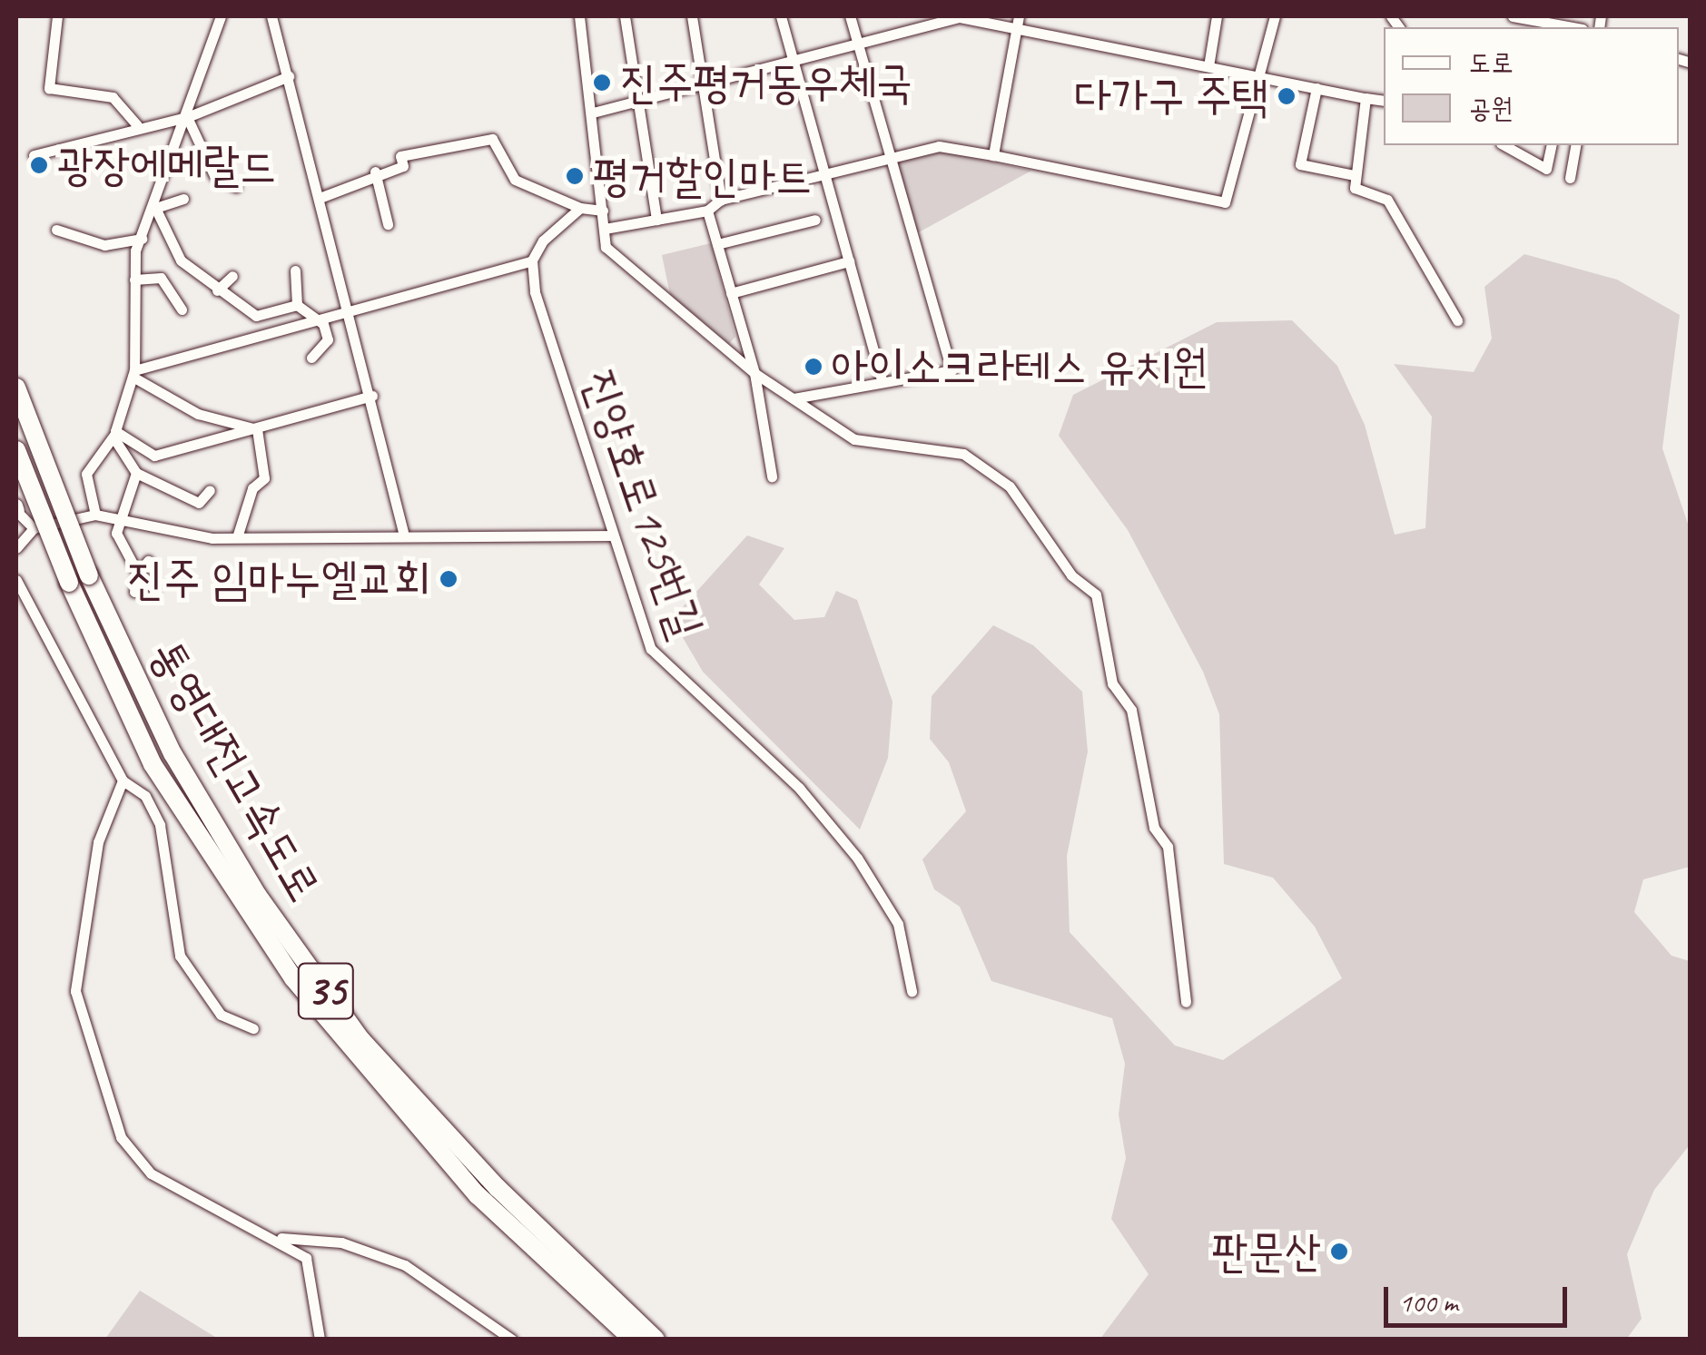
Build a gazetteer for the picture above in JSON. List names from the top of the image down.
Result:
{
  "streets": {
    "highway": ["통영대전고속도로", "35"],
    "street": ["진양호로125번길"]
  },
  "places": [
    "진주평거동우체국",
    "다가구 주택",
    "광장에메랄드",
    "평거할인마트",
    "아이소크라테스 유치원",
    "진주 임마누엘교회",
    "판문산"
  ],
  "legend": ["도로", "공원"],
  "scale_bar": "100 m"
}
